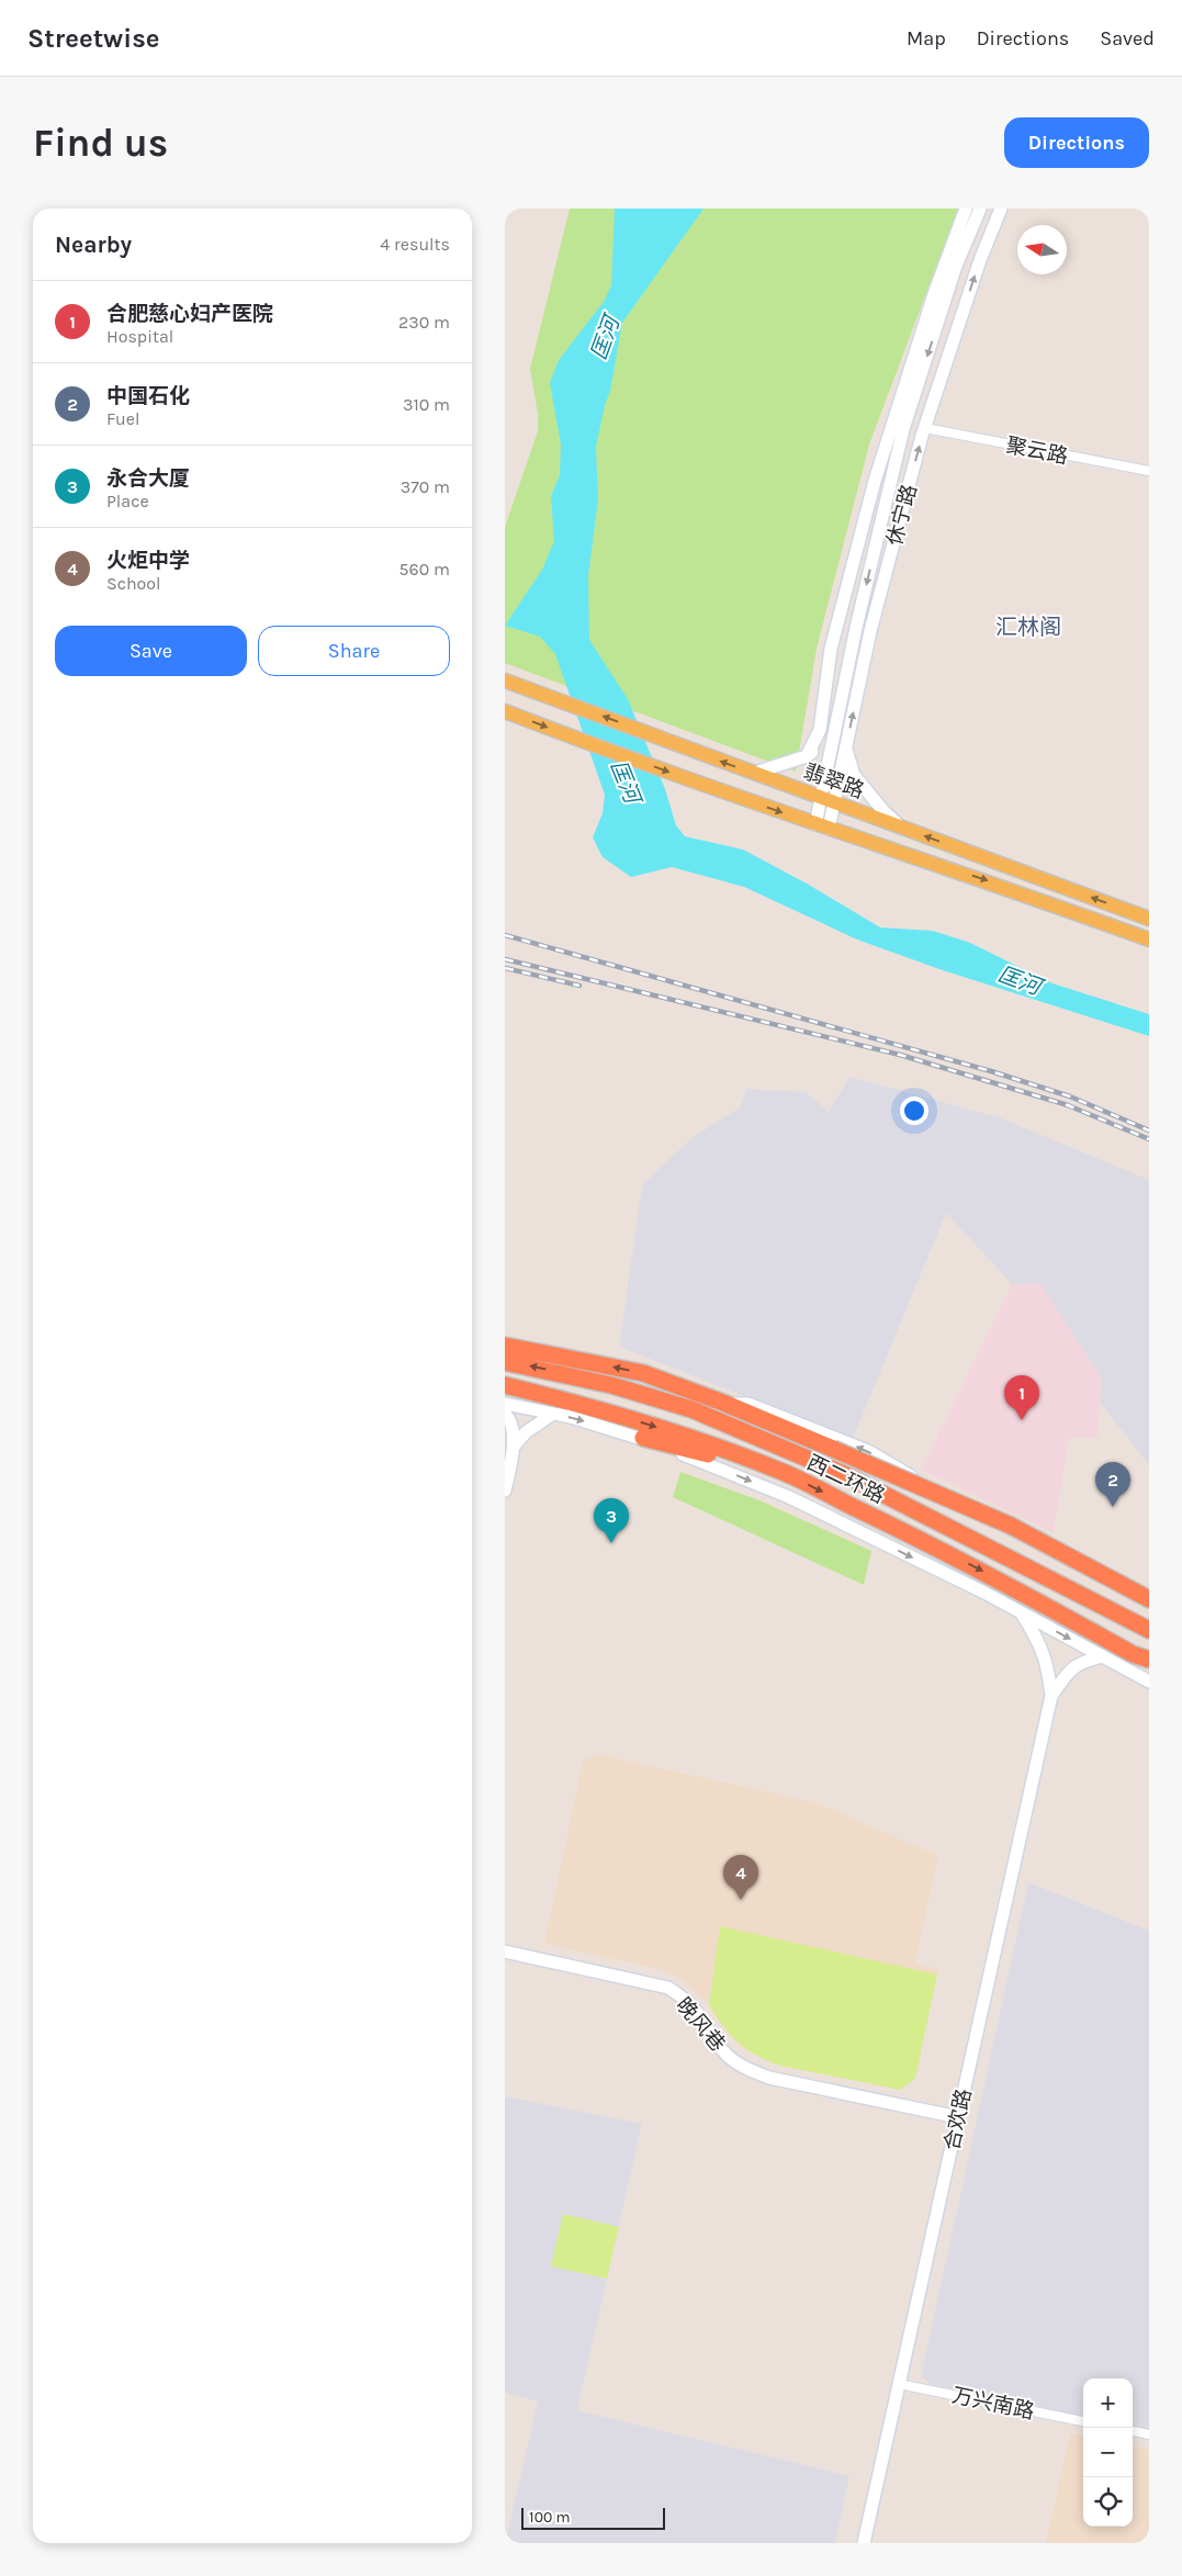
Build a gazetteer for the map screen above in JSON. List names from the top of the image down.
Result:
{
  "streets": {
    "highway": ["西二环路"],
    "main road": ["翡翠路"],
    "street": [
      "聚云路",
      "休宁路",
      "晚风巷",
      "合欢路",
      "万兴南路"
    ]
  },
  "crossings": [
    ["聚云路", "休宁路"],
    ["休宁路", "翡翠路"],
    ["晚风巷", "合欢路"],
    ["合欢路", "万兴南路"]
  ],
  "districts": ["汇林阁"],
  "water": ["匡河"],
  "scale_bar": "100 m",
  "north": "left",
  "page": {
    "header": "Streetwise",
    "nav": ["Map", "Directions", "Saved"],
    "buttons": [
      "Directions",
      ["Save", "Share"]
    ],
    "title": "Find us",
    "heading": ["Nearby", "4 results"],
    "list": [
      {
        "mark": "1",
        "name": "合肥慈心妇产医院",
        "note": "Hospital",
        "value": "230 m"
      },
      {
        "mark": "2",
        "name": "中国石化",
        "note": "Fuel",
        "value": "310 m"
      },
      {
        "mark": "3",
        "name": "永合大厦",
        "note": "Place",
        "value": "370 m"
      },
      {
        "mark": "4",
        "name": "火炬中学",
        "note": "School",
        "value": "560 m"
      }
    ],
    "pins": [
      "1",
      "2",
      "3",
      "4"
    ],
    "map_buttons": ["+", "−"],
    "scale": "100 m"
  }
}
